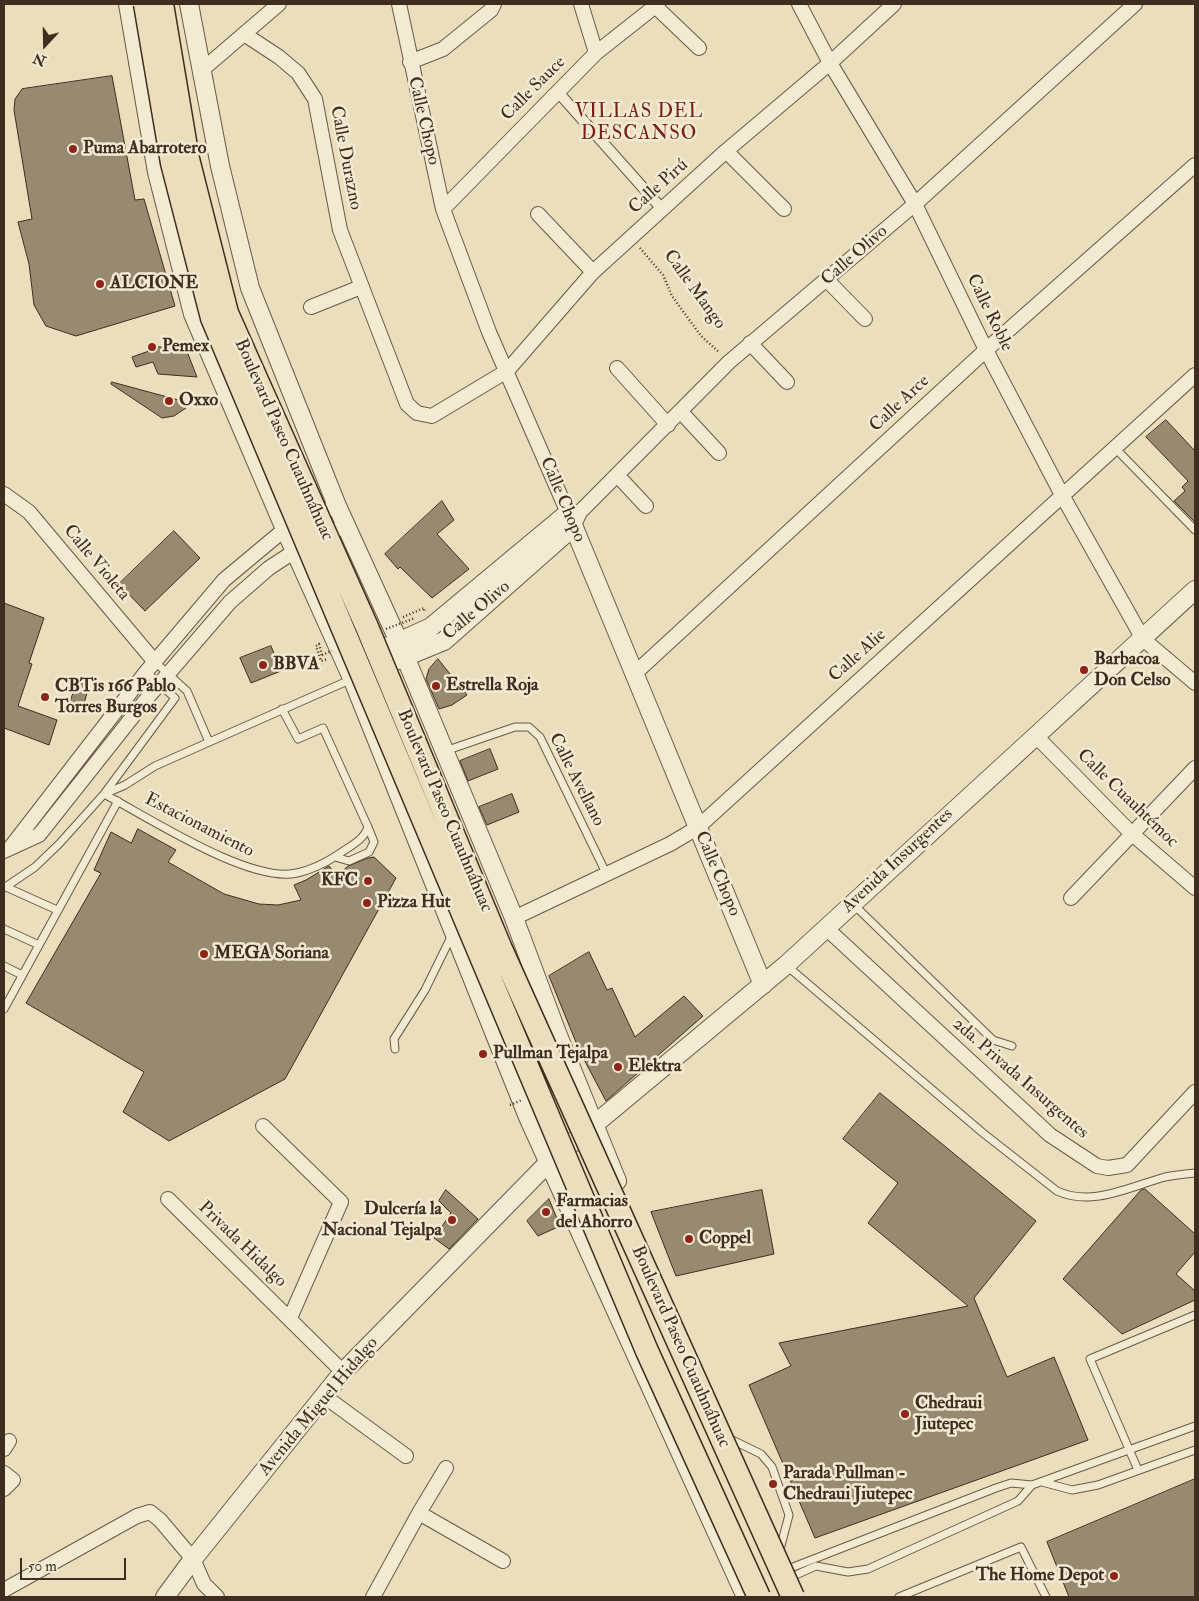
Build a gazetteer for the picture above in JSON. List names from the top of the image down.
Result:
{
  "streets": {
    "main road": ["Boulevard Paseo Cuauhnáhuac"],
    "street": [
      "Calle Sauce",
      "Calle Chopo",
      "Calle Durazno",
      "Calle Pirú",
      "Calle Olivo",
      "Calle Roble",
      "Calle Arce",
      "Calle Violeta",
      "Calle Alie",
      "Calle Cuauhtémoc",
      "Avenida Insurgentes",
      "2da. Privada Insurgentes",
      "Privada Hidalgo",
      "Avenida Miguel Hidalgo"
    ],
    "lane": ["Calle Avellano", "Estacionamiento"],
    "path": ["Calle Mango"]
  },
  "crossings": [
    ["Calle Sauce", "Calle Chopo"],
    ["Calle Chopo", "Calle Durazno"],
    ["Calle Chopo", "Calle Pirú"],
    ["Calle Chopo", "Calle Olivo"],
    ["Calle Chopo", "Calle Arce"],
    ["Calle Chopo", "Calle Alie"],
    ["Calle Chopo", "Avenida Insurgentes"],
    ["Calle Durazno", "Calle Pirú"],
    ["Calle Pirú", "Calle Mango"],
    ["Calle Pirú", "Calle Roble"],
    ["Calle Olivo", "Calle Mango"],
    ["Calle Olivo", "Calle Roble"],
    ["Calle Olivo", "Boulevard Paseo Cuauhnáhuac"],
    ["Calle Roble", "Calle Arce"],
    ["Calle Roble", "Calle Alie"],
    ["Calle Roble", "Avenida Insurgentes"],
    ["Boulevard Paseo Cuauhnáhuac", "Calle Alie"],
    ["Boulevard Paseo Cuauhnáhuac", "Calle Avellano"],
    ["Boulevard Paseo Cuauhnáhuac", "Avenida Insurgentes"],
    ["Boulevard Paseo Cuauhnáhuac", "Avenida Miguel Hidalgo"],
    ["Calle Alie", "Calle Avellano"],
    ["Calle Cuauhtémoc", "Avenida Insurgentes"],
    ["Avenida Insurgentes", "2da. Privada Insurgentes"],
    ["Avenida Insurgentes", "Avenida Miguel Hidalgo"],
    ["Privada Hidalgo", "Avenida Miguel Hidalgo"]
  ],
  "districts": ["VILLAS DEL DESCANSO"],
  "places": [
    "Puma Abarrotero",
    "ALCIONE",
    "Pemex",
    "Oxxo",
    "BBVA",
    "Barbacoa Don Celso",
    "Estrella Roja",
    "CBTis 166 Pablo Torres Burgos",
    "KFC",
    "Pizza Hut",
    "MEGA Soriana",
    "Pullman Tejalpa",
    "Elektra",
    "Farmacias del Ahorro",
    "Dulcería la Nacional Tejalpa",
    "Coppel",
    "Chedraui Jiutepec",
    "Parada Pullman - Chedraui Jiutepec",
    "The Home Depot"
  ],
  "scale_bar": "50 m",
  "north": "bottom"
}
